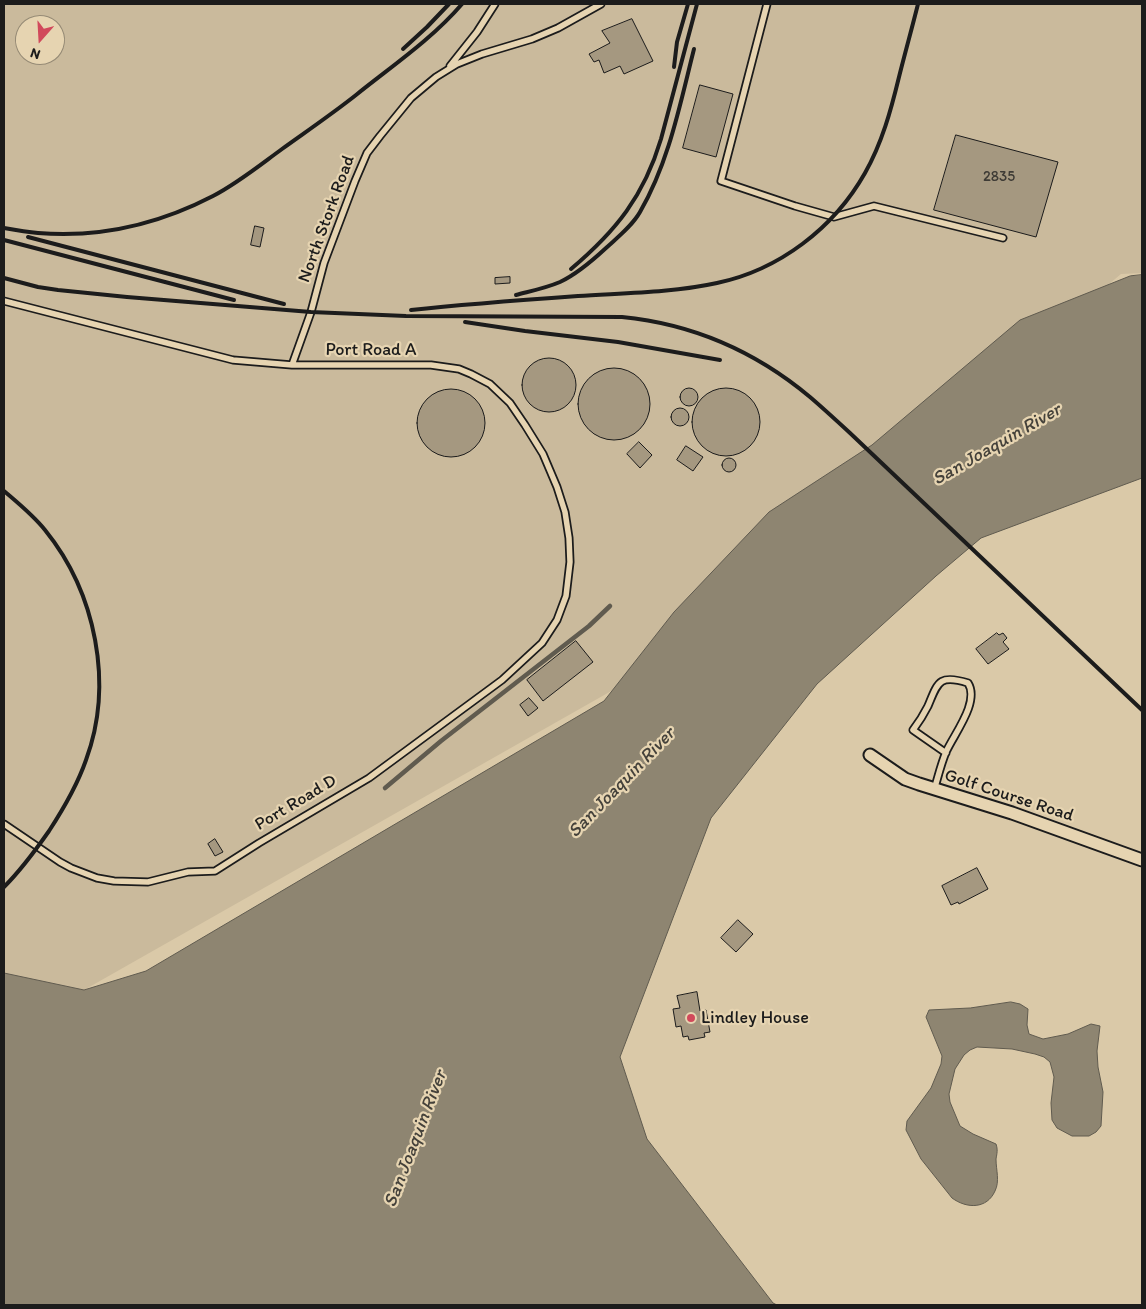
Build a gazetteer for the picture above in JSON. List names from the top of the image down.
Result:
{
  "streets": {
    "street": ["Golf Course Road"],
    "lane": ["North Stork Road", "Port Road A", "Port Road D"]
  },
  "crossings": [
    ["North Stork Road", "Port Road A"],
    ["Port Road A", "Port Road D"]
  ],
  "water": ["San Joaquin River"],
  "places": ["Lindley House"],
  "house_numbers": ["2835"],
  "north": "bottom"
}
